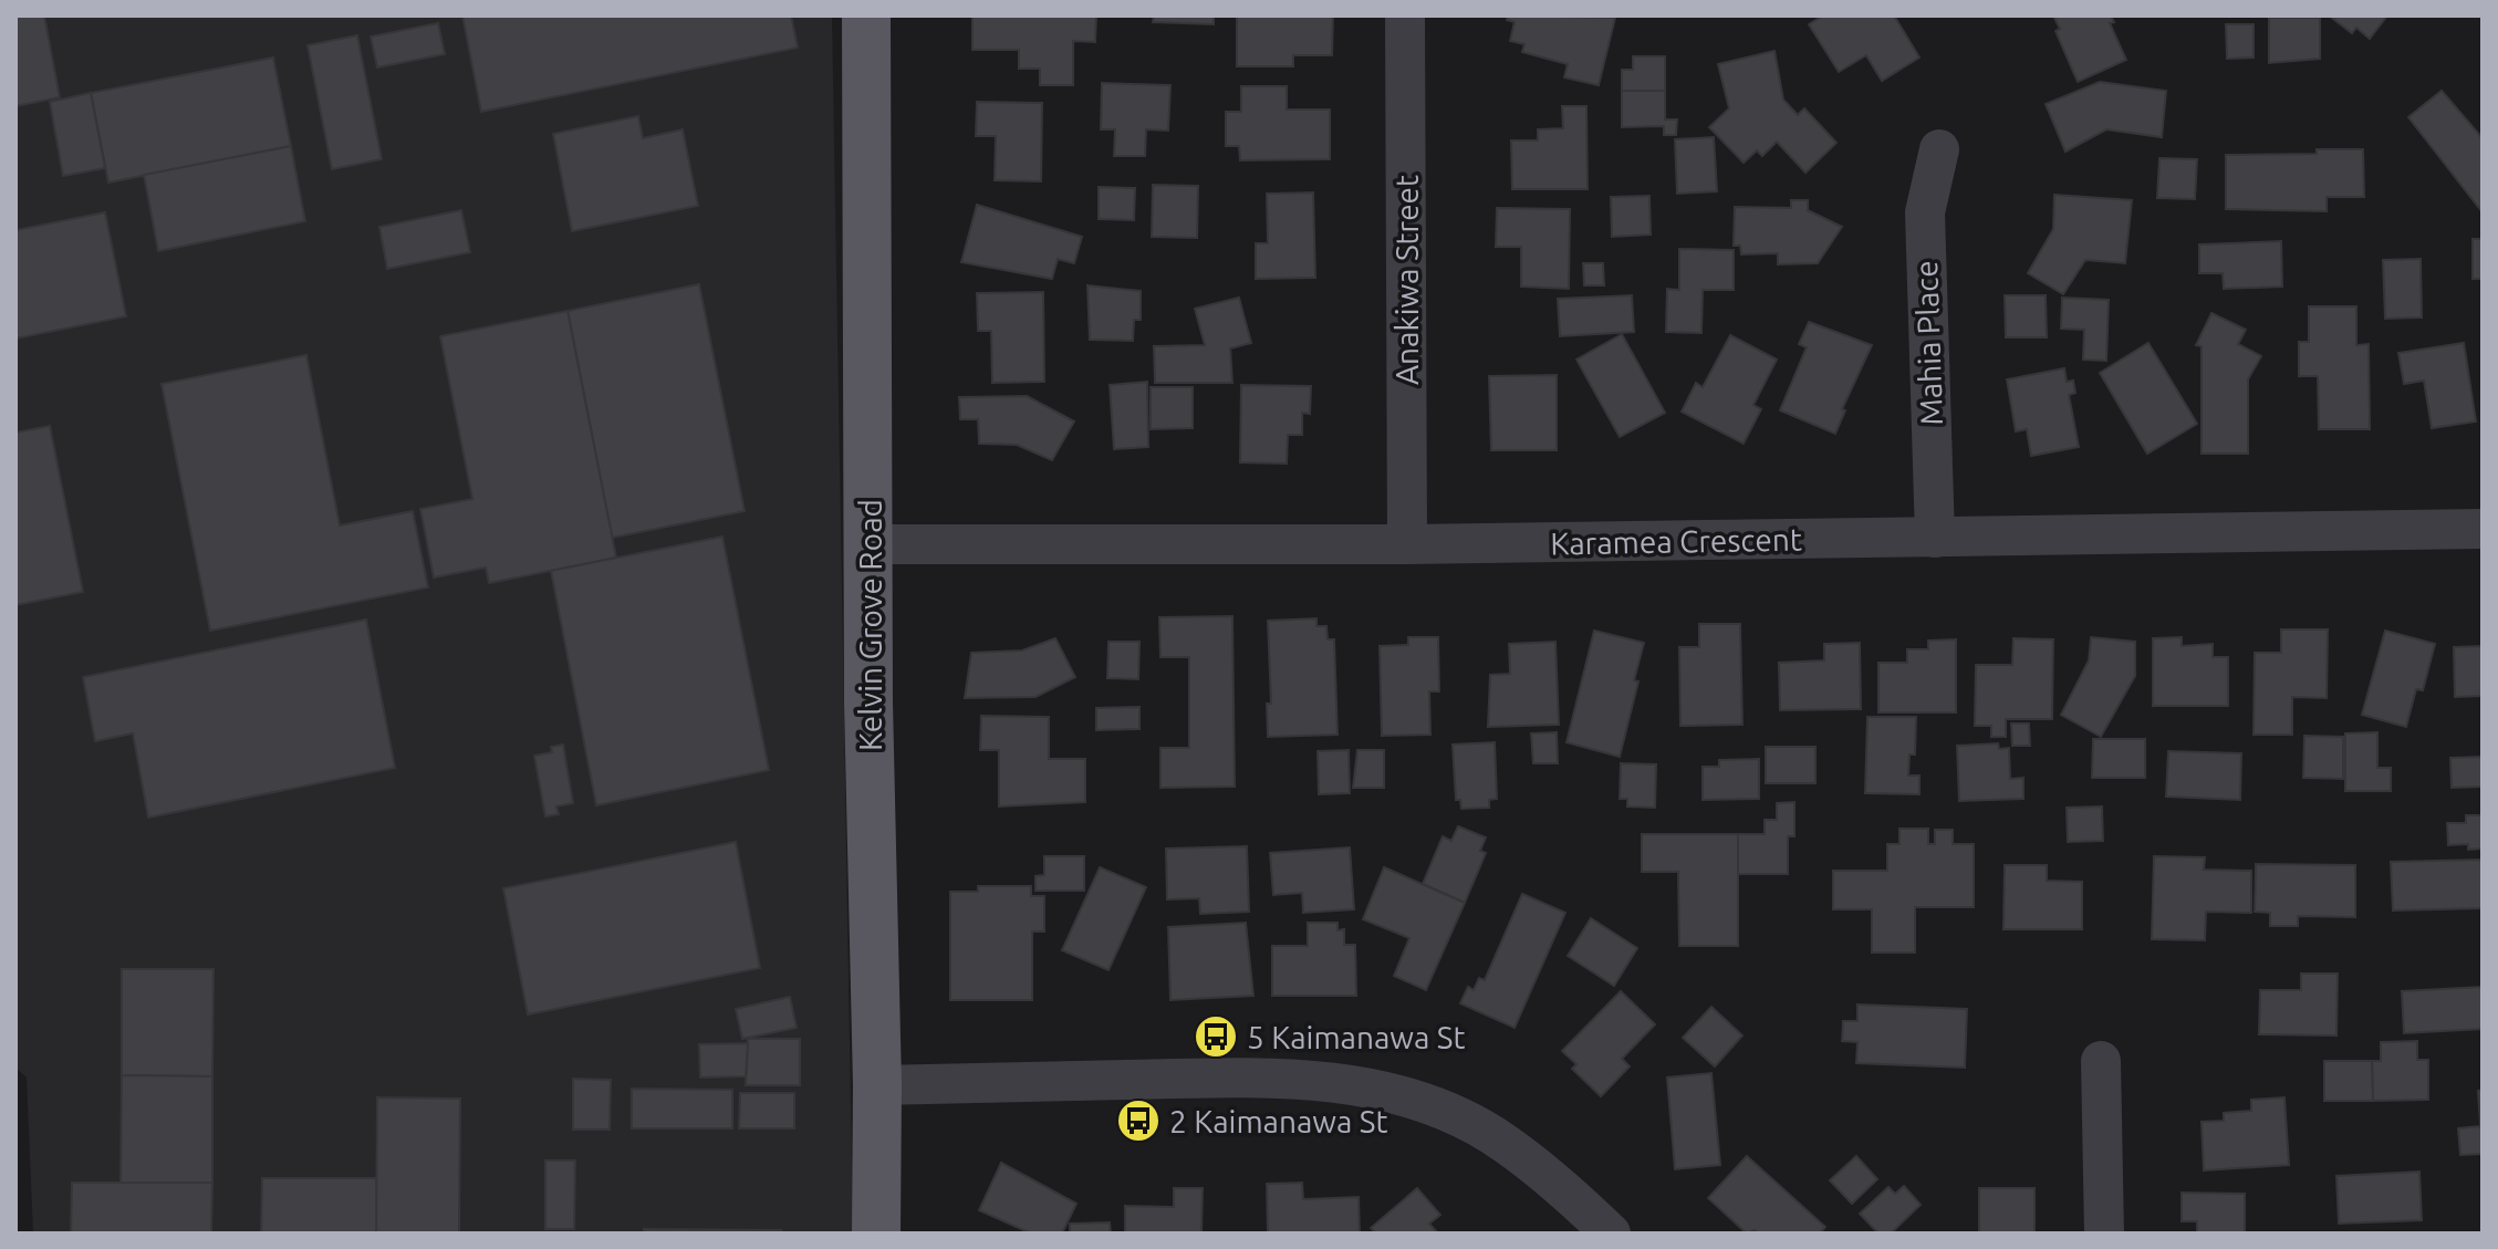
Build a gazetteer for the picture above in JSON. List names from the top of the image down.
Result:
{
  "streets": {
    "main road": ["Kelvin Grove Road"],
    "street": ["Anakiwa Street", "Mahia Place", "Karamea Crescent"]
  },
  "crossings": [
    ["Anakiwa Street", "Karamea Crescent"],
    ["Mahia Place", "Karamea Crescent"],
    ["Karamea Crescent", "Kelvin Grove Road"]
  ],
  "places": {
    "bus stop": ["5 Kaimanawa St", "2 Kaimanawa St"]
  }
}
